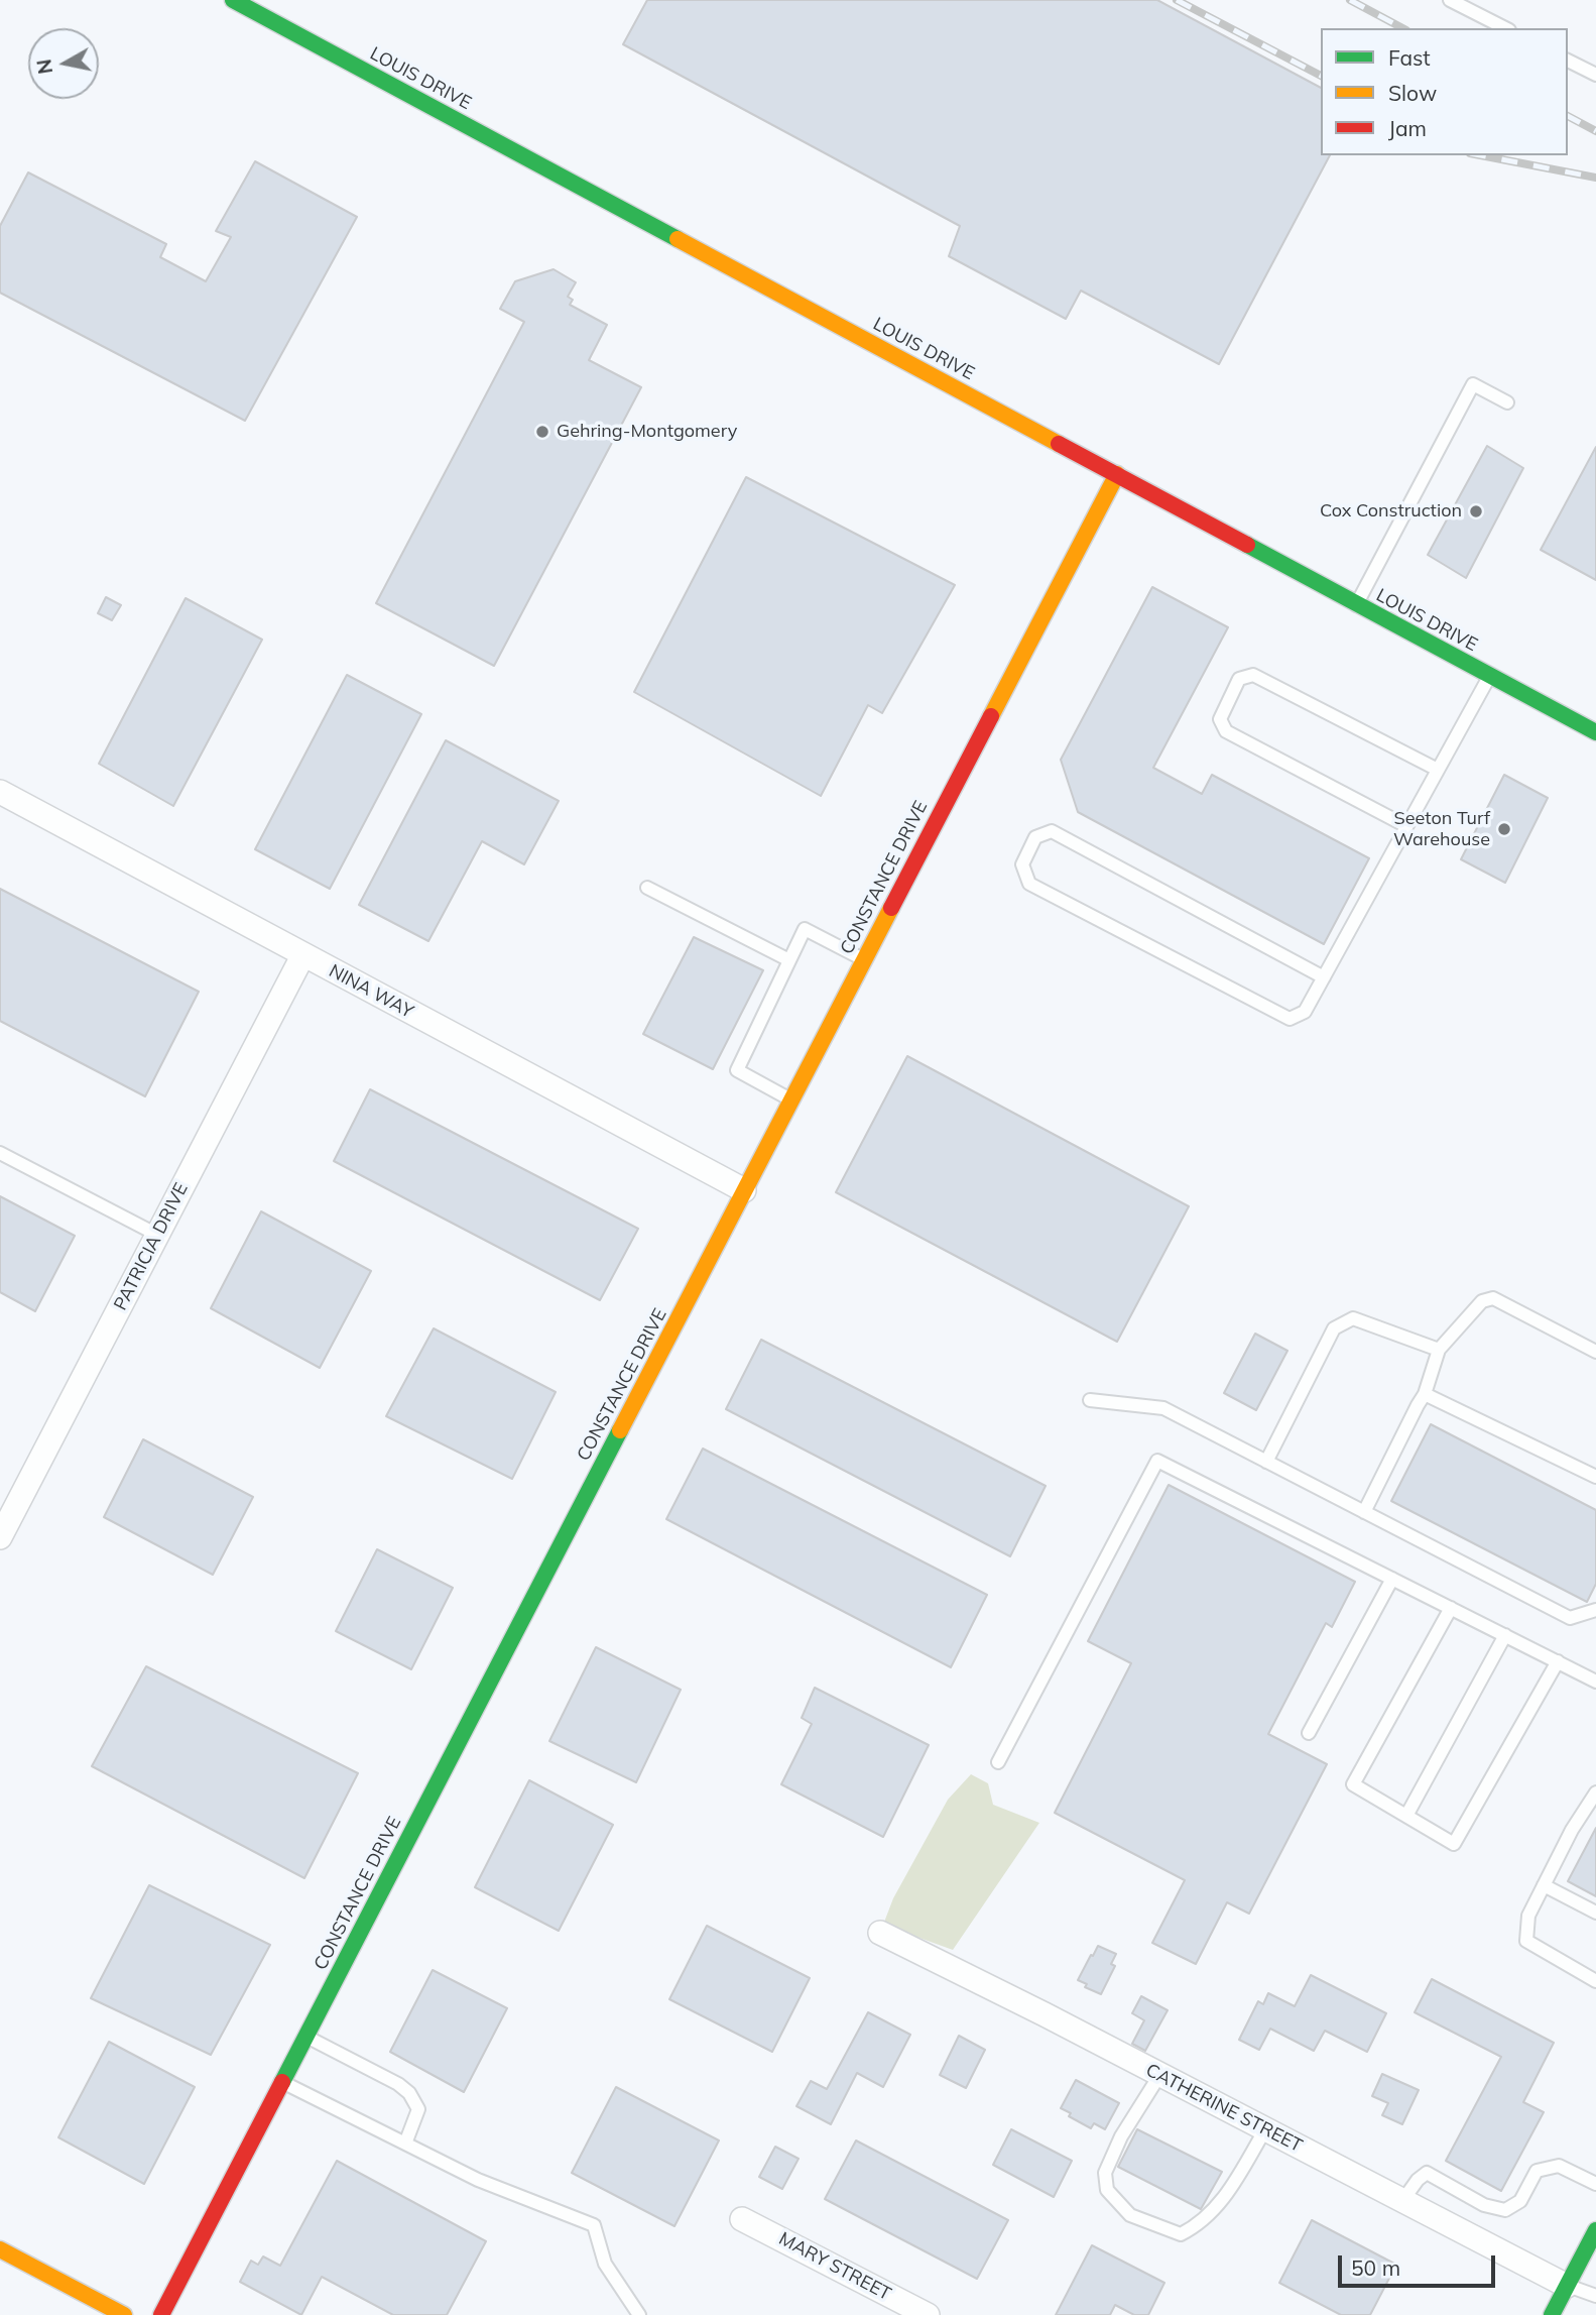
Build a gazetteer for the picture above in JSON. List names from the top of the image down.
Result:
{
  "streets": {
    "street": [
      "LOUIS DRIVE",
      "CONSTANCE DRIVE",
      "NINA WAY",
      "PATRICIA DRIVE",
      "CATHERINE STREET",
      "MARY STREET"
    ]
  },
  "crossings": [
    ["LOUIS DRIVE", "CONSTANCE DRIVE"],
    ["CONSTANCE DRIVE", "NINA WAY"],
    ["NINA WAY", "PATRICIA DRIVE"]
  ],
  "places": ["Gehring-Montgomery", "Cox Construction", "Seeton Turf Warehouse"],
  "legend": ["Fast", "Slow", "Jam"],
  "scale_bar": "50 m",
  "north": "left"
}
